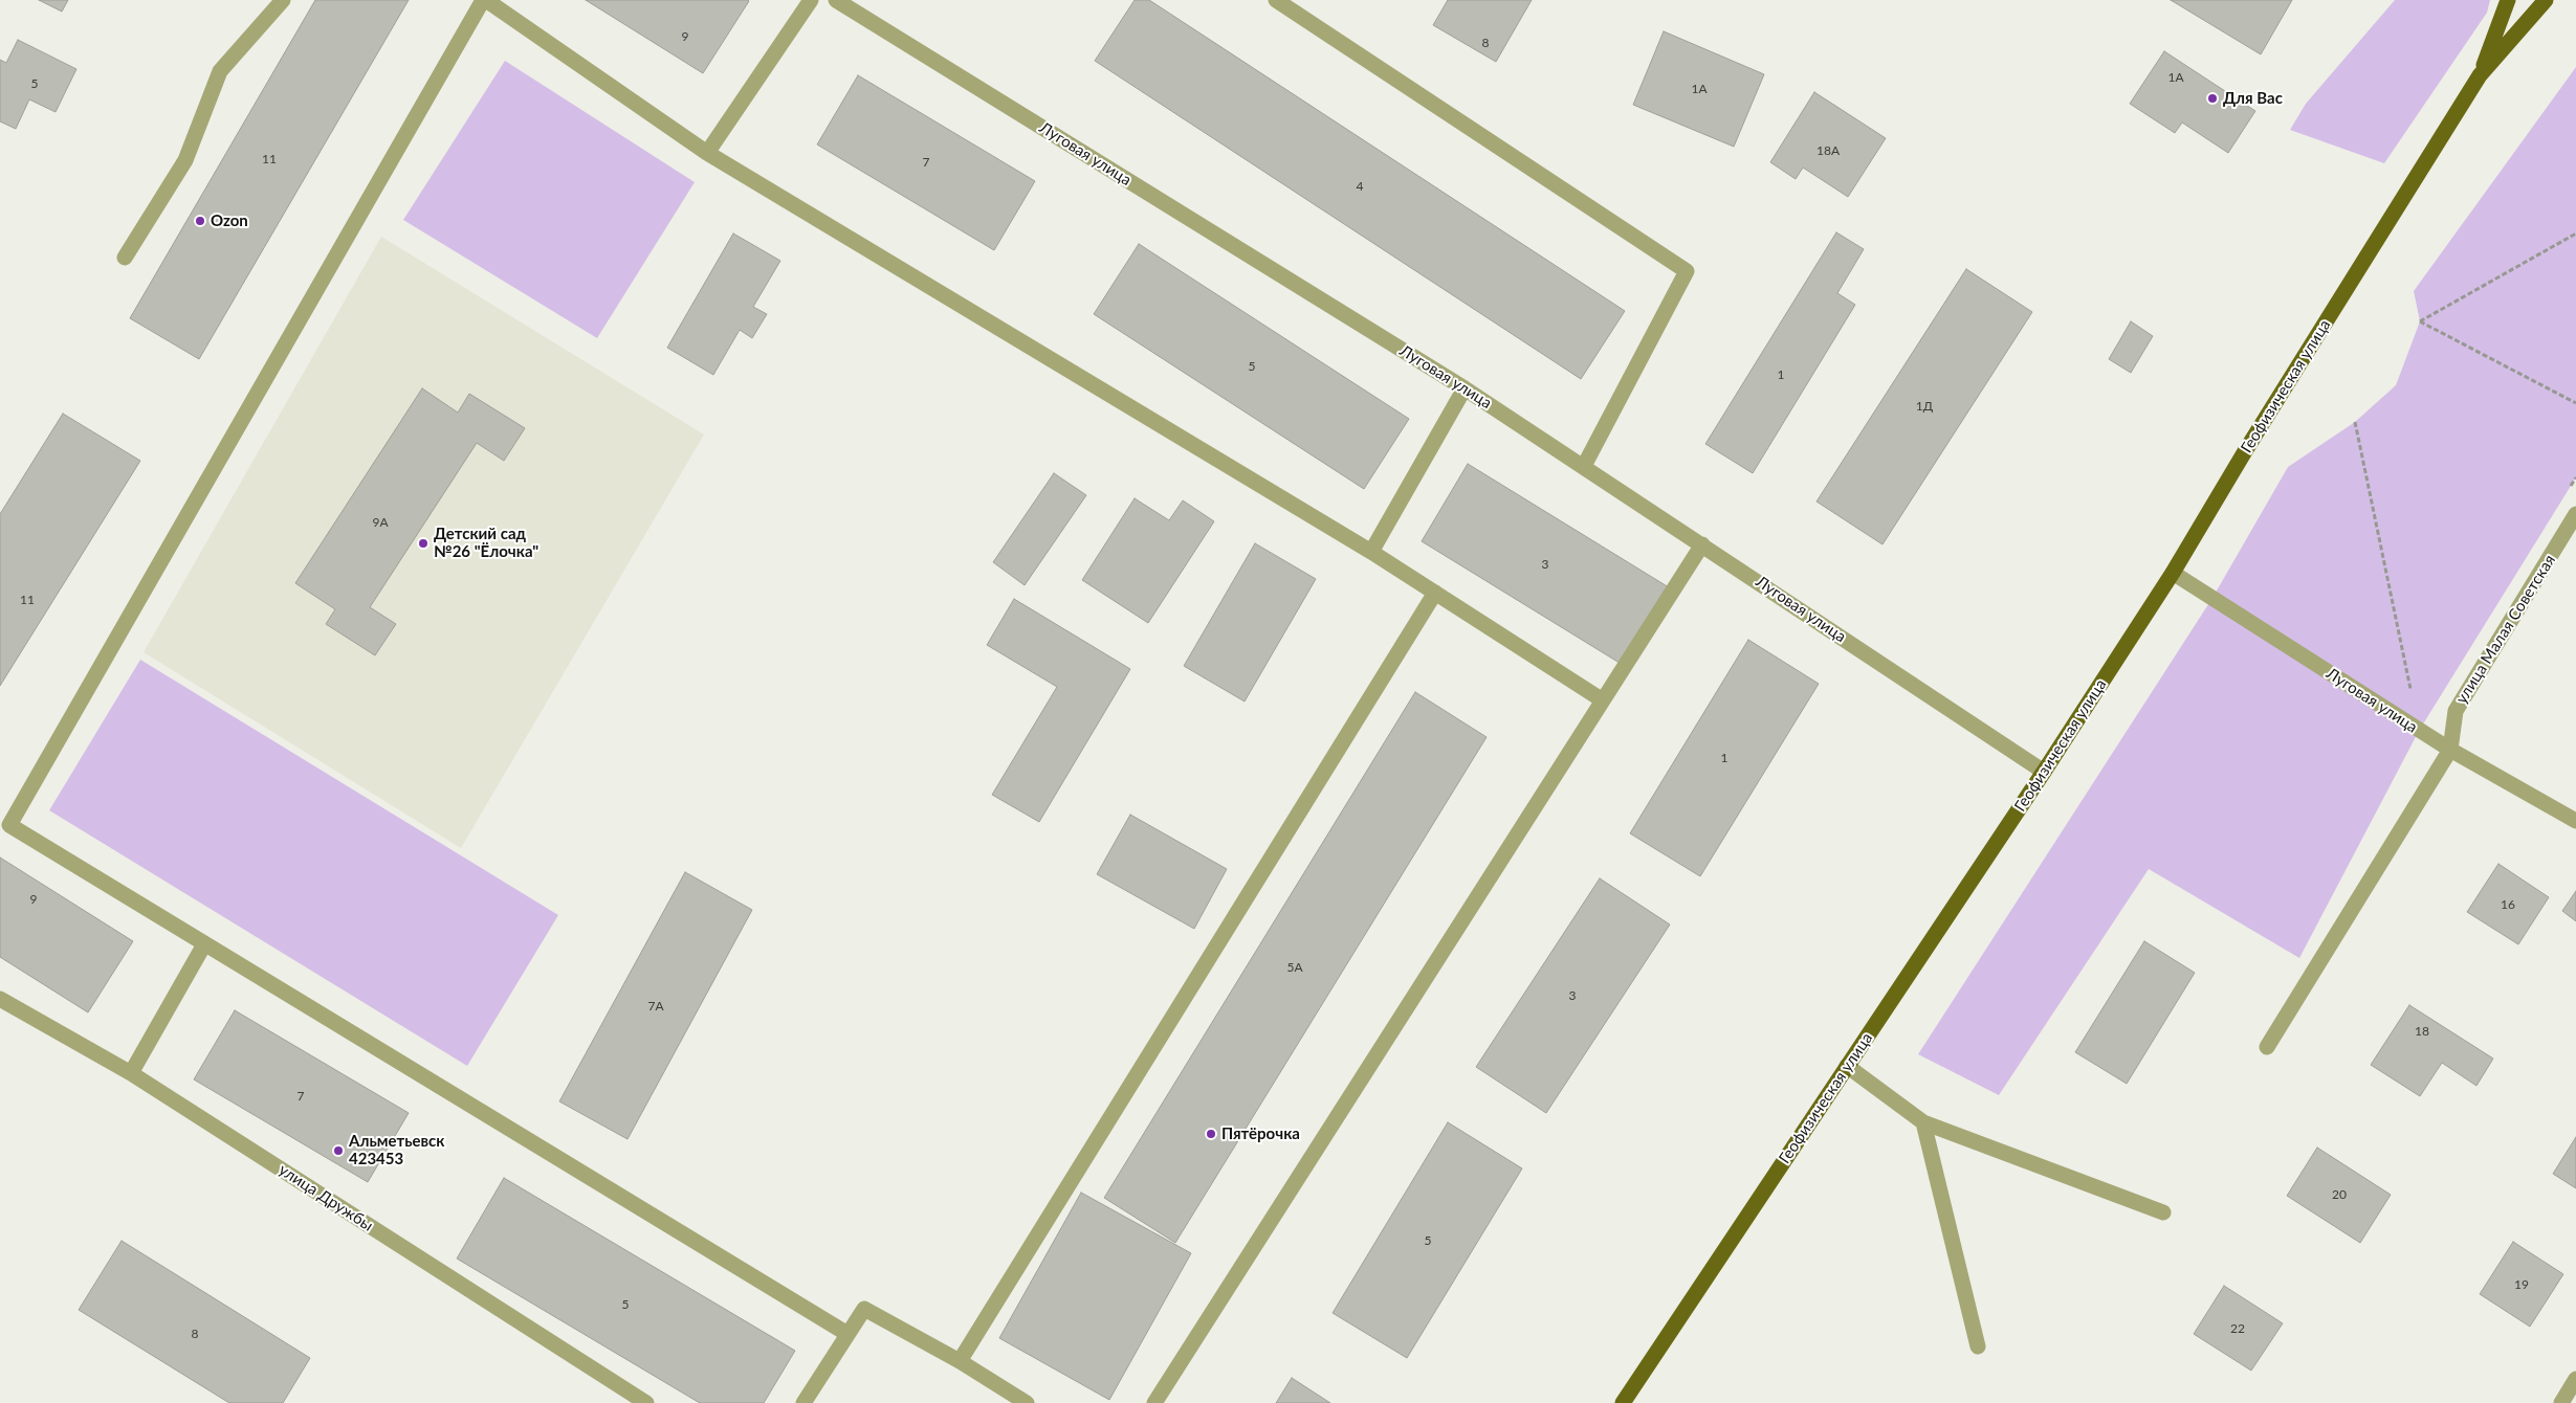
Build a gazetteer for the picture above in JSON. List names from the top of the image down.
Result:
{
  "streets": {
    "main road": ["Геофизическая улица"],
    "street": ["Луговая улица", "улица Малая Советская", "улица Дружбы"]
  },
  "crossings": [
    ["Луговая улица", "Геофизическая улица"],
    ["Луговая улица", "улица Малая Советская"]
  ],
  "places": [
    "Для Вас",
    "Ozon",
    "Детский сад №26 \"Ёлочка\"",
    "Пятёрочка",
    "Альметьевск 423453"
  ],
  "house_numbers": [
    "9",
    "8",
    "1А",
    "5",
    "1А",
    "18А",
    "11",
    "7",
    "4",
    "5",
    "1",
    "1Д",
    "9А",
    "3",
    "11",
    "1",
    "9",
    "16",
    "5А",
    "3",
    "7А",
    "18",
    "7",
    "20",
    "5",
    "19",
    "5",
    "22",
    "8"
  ]
}
